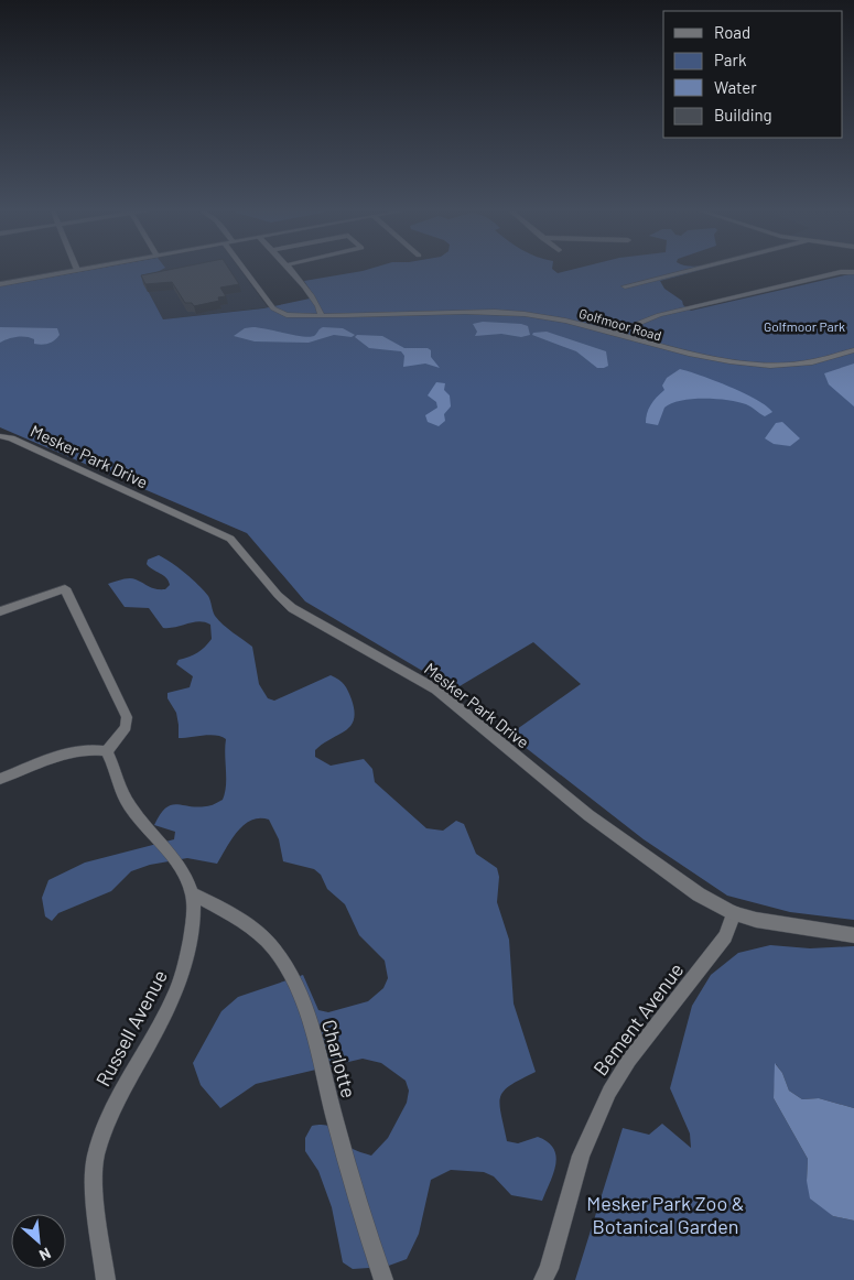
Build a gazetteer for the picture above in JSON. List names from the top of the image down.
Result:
{
  "streets": {
    "street": [
      "Golfmoor Road",
      "Mesker Park Drive",
      "Bement Avenue",
      "Russell Avenue",
      "Charlotte"
    ]
  },
  "crossings": [
    ["Mesker Park Drive", "Bement Avenue"],
    ["Russell Avenue", "Charlotte"]
  ],
  "parks": ["Golfmoor Park", "Mesker Park Zoo & Botanical Garden"],
  "legend": [
    "Road",
    "Park",
    "Water",
    "Building"
  ],
  "north": "bottom right"
}
